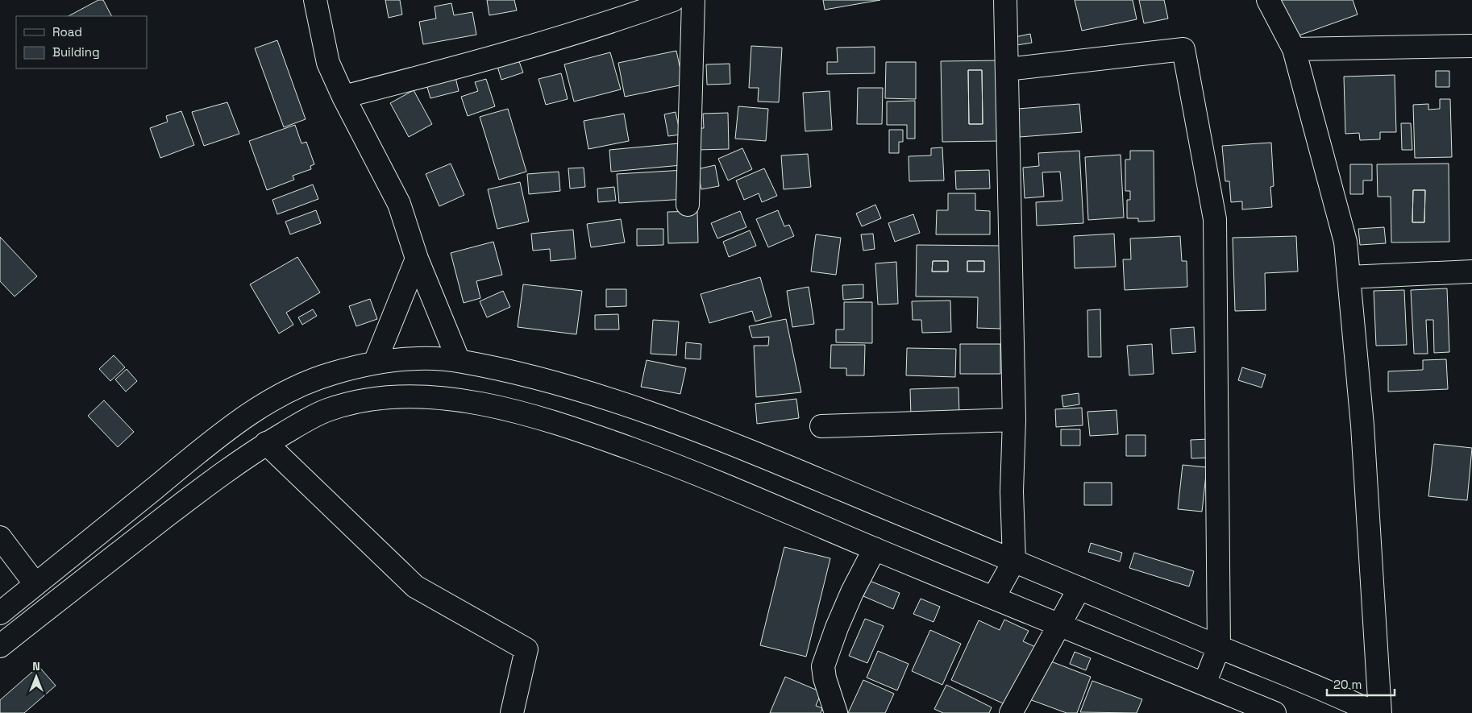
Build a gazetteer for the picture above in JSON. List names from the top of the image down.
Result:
{
  "legend": ["Road", "Building"],
  "scale_bar": "20 m",
  "north": "top"
}
